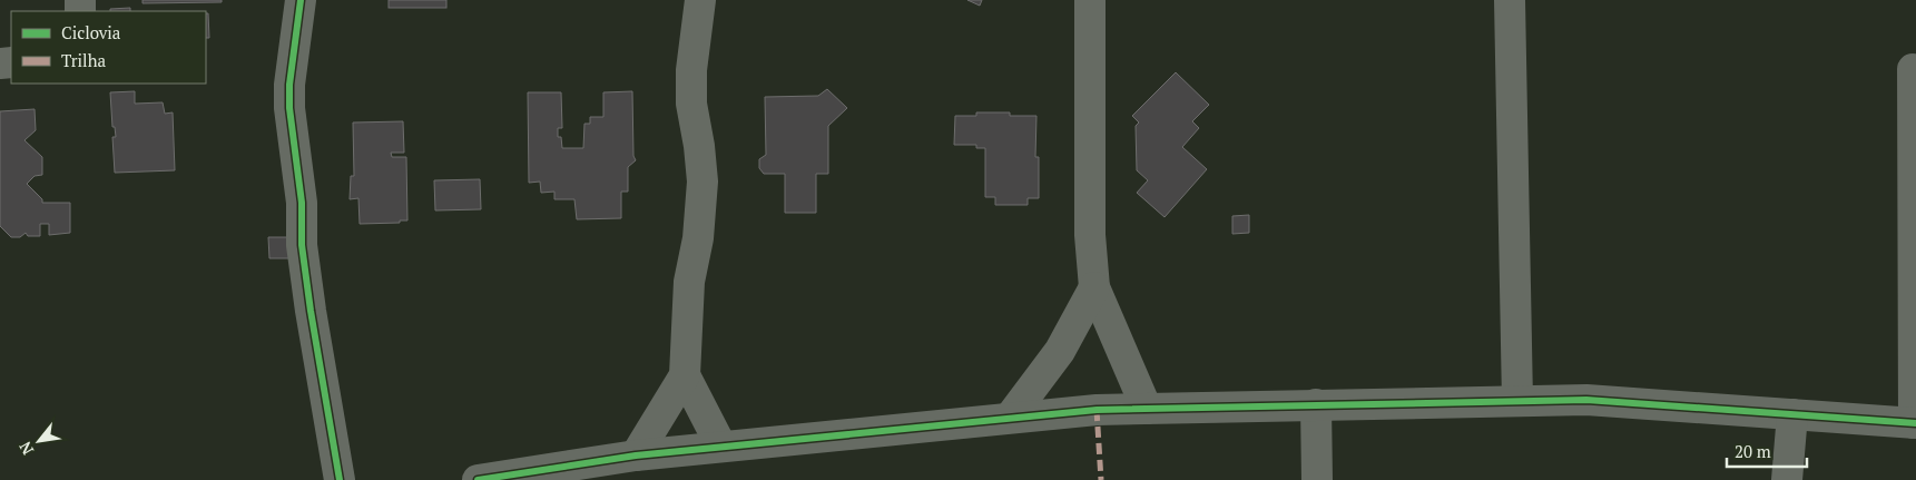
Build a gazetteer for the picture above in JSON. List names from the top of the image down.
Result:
{
  "legend": ["Ciclovia", "Trilha"],
  "scale_bar": "20 m",
  "north": "bottom left"
}
